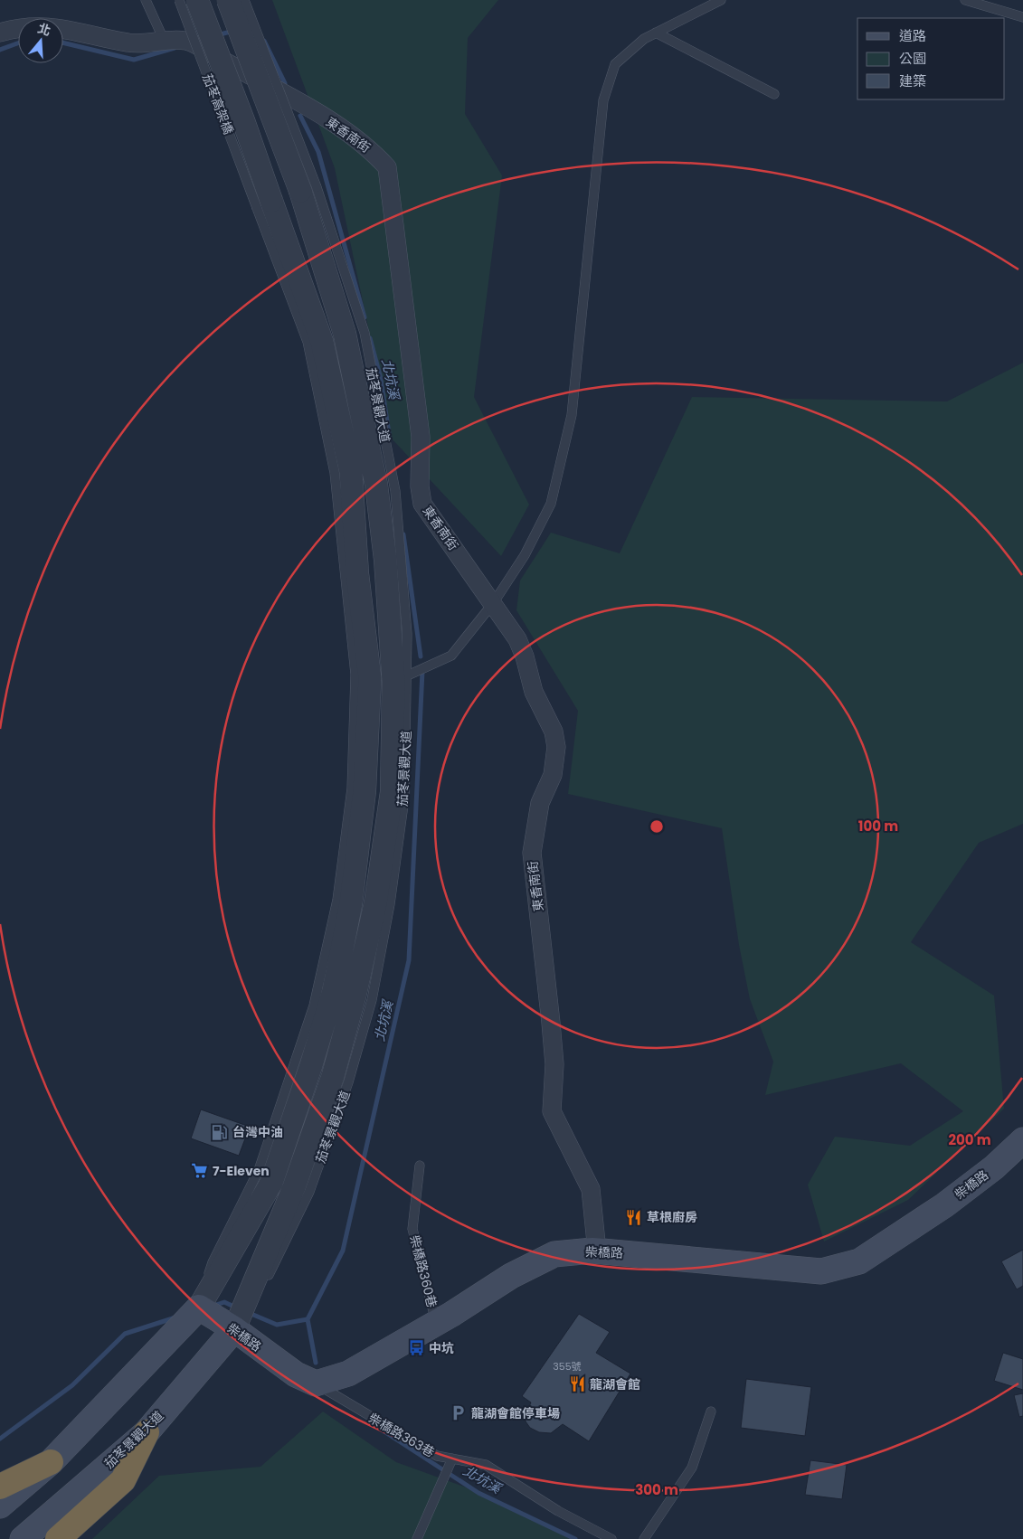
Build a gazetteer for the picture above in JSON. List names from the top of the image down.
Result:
{
  "streets": {
    "main road": ["茄苳景觀大道", "柴橋路"],
    "street": ["茄苳高架橋", "東香南街"],
    "lane": ["柴橋路360巷", "柴橋路363巷"]
  },
  "crossings": [
    ["東香南街", "柴橋路"],
    ["茄苳景觀大道", "柴橋路"],
    ["柴橋路", "柴橋路360巷"],
    ["柴橋路", "柴橋路363巷"]
  ],
  "water": ["北坑溪"],
  "places": {
    "fuel station": ["台灣中油"],
    "supermarket": ["7-Eleven"],
    "restaurant": ["草根廚房", "龍湖會館"],
    "bus stop": ["中坑"],
    "parking": ["龍湖會館停車場"]
  },
  "house_numbers": ["355號"],
  "legend": ["道路", "公園", "建築"],
  "north": "top",
  "rings": ["100 m", "200 m", "300 m"]
}
